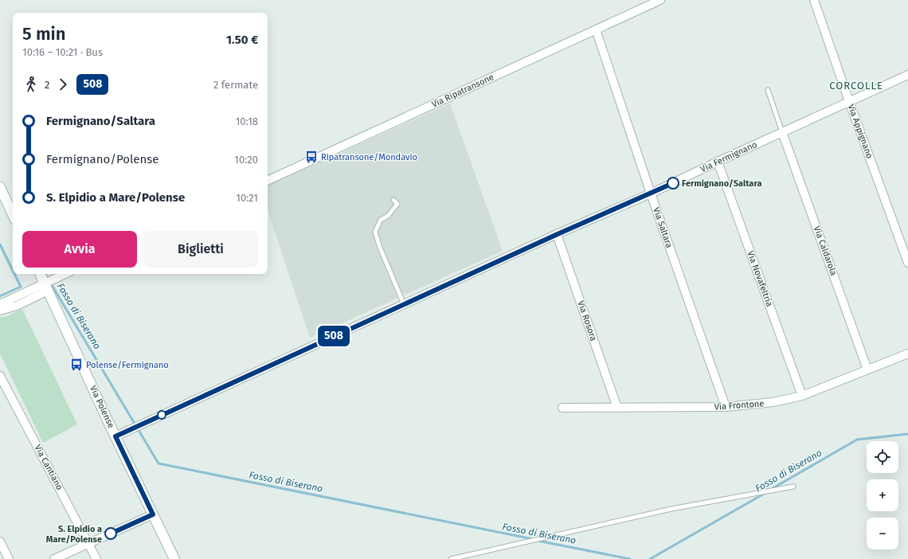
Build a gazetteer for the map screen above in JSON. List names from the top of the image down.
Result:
{
  "streets": {
    "main road": ["Via Polense"],
    "street": [
      "Via Ripatransone",
      "Via Appignano",
      "Via Fermignano",
      "Via Saltara",
      "Via Caldarola",
      "Via Novafeltria",
      "Via Rosora",
      "Via Frontone",
      "Via Cantiano"
    ]
  },
  "crossings": [
    ["Via Ripatransone", "Via Saltara"],
    ["Via Appignano", "Via Fermignano"],
    ["Via Fermignano", "Via Saltara"],
    ["Via Fermignano", "Via Caldarola"],
    ["Via Fermignano", "Via Novafeltria"],
    ["Via Fermignano", "Via Rosora"],
    ["Via Fermignano", "Via Polense"],
    ["Via Saltara", "Via Frontone"],
    ["Via Caldarola", "Via Frontone"],
    ["Via Novafeltria", "Via Frontone"],
    ["Via Rosora", "Via Frontone"]
  ],
  "districts": ["CORCOLLE"],
  "water": ["Fosso di Biserano"],
  "places": {
    "bus stop": ["Ripatransone/Mondavio", "Polense/Fermignano"],
    "other": ["Fermignano/Saltara", "S. Elpidio a Mare/Polense"]
  },
  "lines": ["bus line 508"],
  "page": {
    "on_map": "508",
    "heading": ["5 min", "10:16 – 10:21 · Bus", "1.50 €"],
    "legs": ["2", "508", "2 fermate"],
    "list": [
      {
        "name": "Fermignano/Saltara",
        "value": "10:18"
      },
      {
        "name": "Fermignano/Polense",
        "value": "10:20"
      },
      {
        "name": "S. Elpidio a Mare/Polense",
        "value": "10:21"
      }
    ],
    "buttons": ["Avvia", "Biglietti"],
    "map_buttons": ["+", "−"]
  }
}
